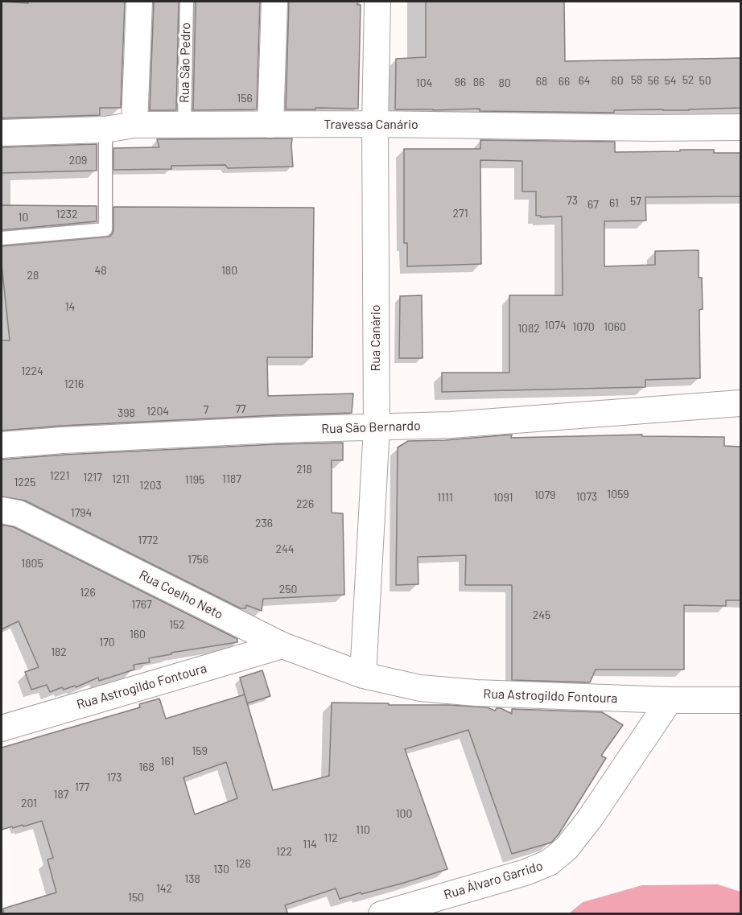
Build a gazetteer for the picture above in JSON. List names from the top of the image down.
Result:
{
  "streets": {
    "street": [
      "Travessa Canário",
      "Rua Canário",
      "Rua São Bernardo",
      "Rua Coelho Neto",
      "Rua Astrogildo Fontoura",
      "Rua Álvaro Garrido"
    ],
    "lane": ["Rua São Pedro"]
  },
  "crossings": [
    ["Rua São Pedro", "Travessa Canário"],
    ["Travessa Canário", "Rua Canário"],
    ["Rua Canário", "Rua São Bernardo"],
    ["Rua Canário", "Rua Coelho Neto"],
    ["Rua Canário", "Rua Astrogildo Fontoura"],
    ["Rua Coelho Neto", "Rua Astrogildo Fontoura"],
    ["Rua Astrogildo Fontoura", "Rua Álvaro Garrido"]
  ],
  "house_numbers": [
    "58",
    "52",
    "64",
    "60",
    "56",
    "54",
    "50",
    "68",
    "66",
    "96",
    "86",
    "104",
    "80",
    "156",
    "209",
    "73",
    "57",
    "61",
    "67",
    "271",
    "1232",
    "10",
    "48",
    "180",
    "28",
    "14",
    "1074",
    "1070",
    "1060",
    "1082",
    "1224",
    "1216",
    "77",
    "7",
    "1204",
    "398",
    "218",
    "1221",
    "1217",
    "1211",
    "1187",
    "1195",
    "1225",
    "1203",
    "1059",
    "1079",
    "1073",
    "1111",
    "1091",
    "226",
    "1794",
    "236",
    "1772",
    "244",
    "1756",
    "1805",
    "250",
    "126",
    "1767",
    "245",
    "152",
    "160",
    "170",
    "182",
    "159",
    "161",
    "168",
    "173",
    "177",
    "187",
    "201",
    "100",
    "110",
    "112",
    "114",
    "122",
    "126",
    "130",
    "138",
    "142",
    "150"
  ]
}
